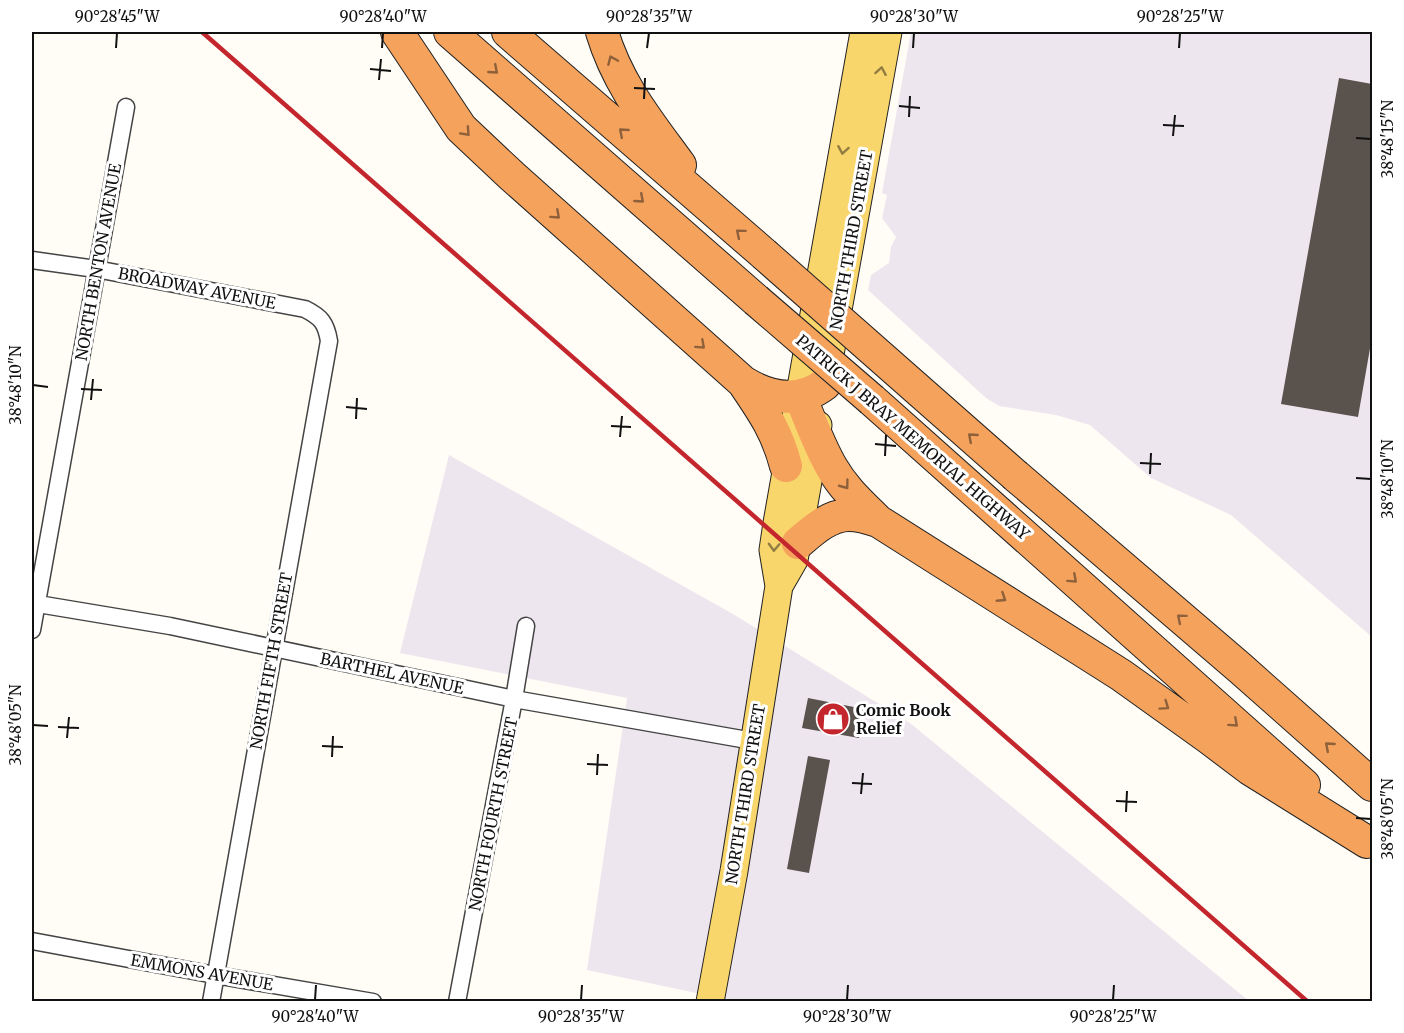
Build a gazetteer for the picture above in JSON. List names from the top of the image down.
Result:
{
  "streets": {
    "highway": ["PATRICK J BRAY MEMORIAL HIGHWAY"],
    "main road": ["NORTH THIRD STREET"],
    "street": [
      "NORTH BENTON AVENUE",
      "BROADWAY AVENUE",
      "NORTH FIFTH STREET",
      "BARTHEL AVENUE",
      "NORTH FOURTH STREET",
      "EMMONS AVENUE"
    ]
  },
  "crossings": [
    ["NORTH THIRD STREET", "BARTHEL AVENUE"],
    ["NORTH BENTON AVENUE", "BROADWAY AVENUE"],
    ["NORTH BENTON AVENUE", "BARTHEL AVENUE"],
    ["BROADWAY AVENUE", "NORTH FIFTH STREET"],
    ["NORTH FIFTH STREET", "BARTHEL AVENUE"],
    ["NORTH FIFTH STREET", "EMMONS AVENUE"],
    ["BARTHEL AVENUE", "NORTH FOURTH STREET"]
  ],
  "places": {
    "shop": ["Comic Book Relief"]
  },
  "coordinates": [
    "90°28'45\"W",
    "90°28'40\"W",
    "90°28'35\"W",
    "90°28'30\"W",
    "90°28'25\"W",
    "38°48'15\"N",
    "38°48'10\"N",
    "38°48'05\"N"
  ]
}
